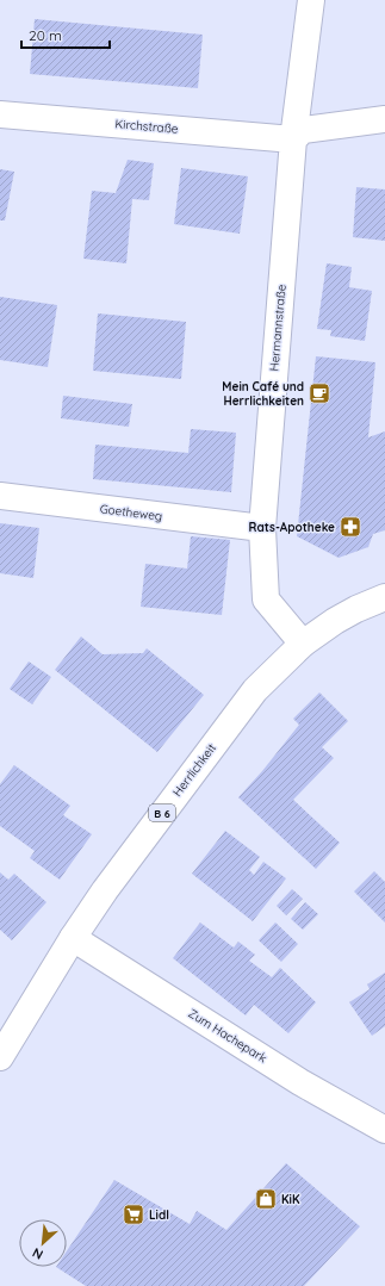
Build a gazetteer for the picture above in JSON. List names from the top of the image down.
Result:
{
  "streets": {
    "street": [
      "Kirchstraße",
      "Hermannstraße",
      "Goetheweg",
      "Herrlichkeit",
      "B 6",
      "Zum Hachepark"
    ]
  },
  "crossings": [
    ["Kirchstraße", "Hermannstraße"],
    ["Hermannstraße", "Goetheweg"],
    ["Hermannstraße", "Herrlichkeit"],
    ["Herrlichkeit", "Zum Hachepark"]
  ],
  "places": {
    "cafe": ["Mein Café und Herrlichkeiten"],
    "pharmacy": ["Rats-Apotheke"],
    "shop": ["KiK"],
    "supermarket": ["Lidl"]
  },
  "scale_bar": "20 m",
  "north": "bottom left"
}
